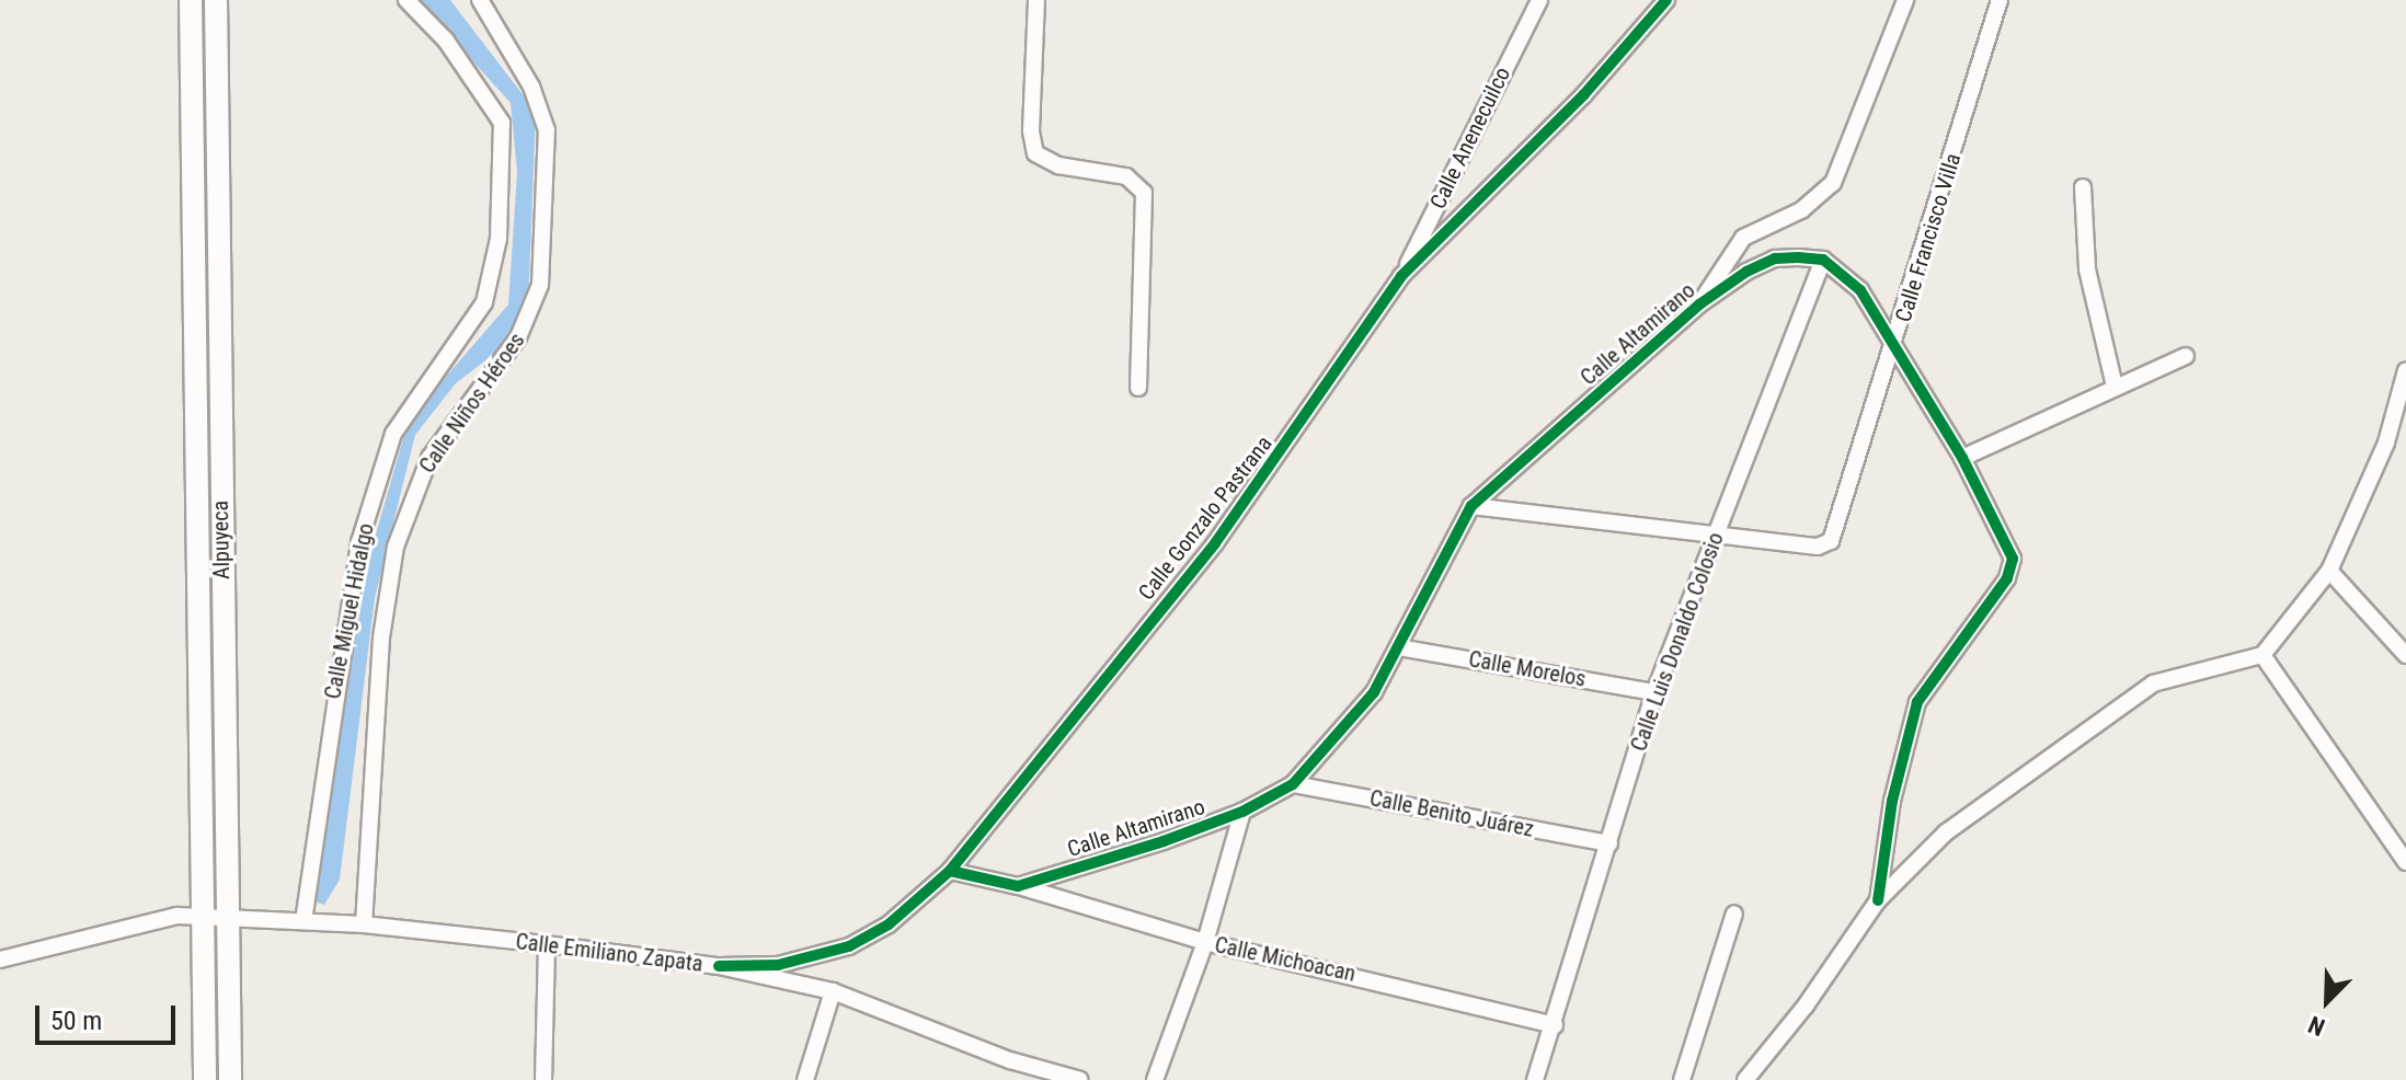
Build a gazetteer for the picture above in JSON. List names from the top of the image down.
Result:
{
  "streets": {
    "main road": ["Alpuyeca"],
    "street": [
      "Calle Anenecuilco",
      "Calle Francisco Villa",
      "Calle Altamirano",
      "Calle Niños Héroes",
      "Calle Gonzalo Pastrana",
      "Calle Miguel Hidalgo",
      "Calle Luis Donaldo Colosio",
      "Calle Morelos",
      "Calle Benito Juárez",
      "Calle Emiliano Zapata",
      "Calle Michoacan"
    ]
  },
  "crossings": [
    ["Calle Anenecuilco", "Calle Gonzalo Pastrana"],
    ["Calle Francisco Villa", "Calle Luis Donaldo Colosio"],
    ["Calle Altamirano", "Calle Gonzalo Pastrana"],
    ["Calle Altamirano", "Calle Luis Donaldo Colosio"],
    ["Calle Altamirano", "Calle Morelos"],
    ["Calle Altamirano", "Calle Benito Juárez"],
    ["Calle Altamirano", "Calle Michoacan"],
    ["Calle Niños Héroes", "Calle Emiliano Zapata"],
    ["Calle Gonzalo Pastrana", "Calle Emiliano Zapata"],
    ["Alpuyeca", "Calle Emiliano Zapata"],
    ["Calle Miguel Hidalgo", "Calle Emiliano Zapata"],
    ["Calle Luis Donaldo Colosio", "Calle Morelos"],
    ["Calle Luis Donaldo Colosio", "Calle Benito Juárez"],
    ["Calle Luis Donaldo Colosio", "Calle Michoacan"]
  ],
  "scale_bar": "50 m",
  "north": "bottom left"
}
